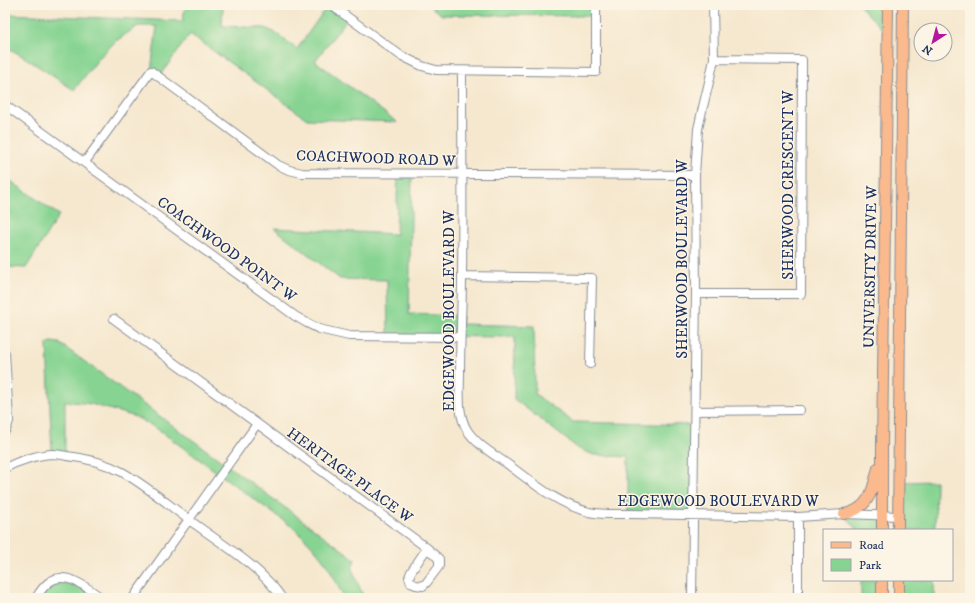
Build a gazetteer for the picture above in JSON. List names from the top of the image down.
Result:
{
  "streets": {
    "main road": ["UNIVERSITY DRIVE W"],
    "street": [
      "COACHWOOD ROAD W",
      "SHERWOOD CRESCENT W",
      "COACHWOOD POINT W",
      "SHERWOOD BOULEVARD W",
      "EDGEWOOD BOULEVARD W",
      "HERITAGE PLACE W"
    ]
  },
  "crossings": [
    ["COACHWOOD ROAD W", "COACHWOOD POINT W"],
    ["COACHWOOD ROAD W", "SHERWOOD BOULEVARD W"],
    ["COACHWOOD ROAD W", "EDGEWOOD BOULEVARD W"],
    ["SHERWOOD CRESCENT W", "SHERWOOD BOULEVARD W"],
    ["COACHWOOD POINT W", "EDGEWOOD BOULEVARD W"],
    ["SHERWOOD BOULEVARD W", "EDGEWOOD BOULEVARD W"],
    ["UNIVERSITY DRIVE W", "EDGEWOOD BOULEVARD W"]
  ],
  "legend": ["Road", "Park"],
  "north": "bottom left"
}
